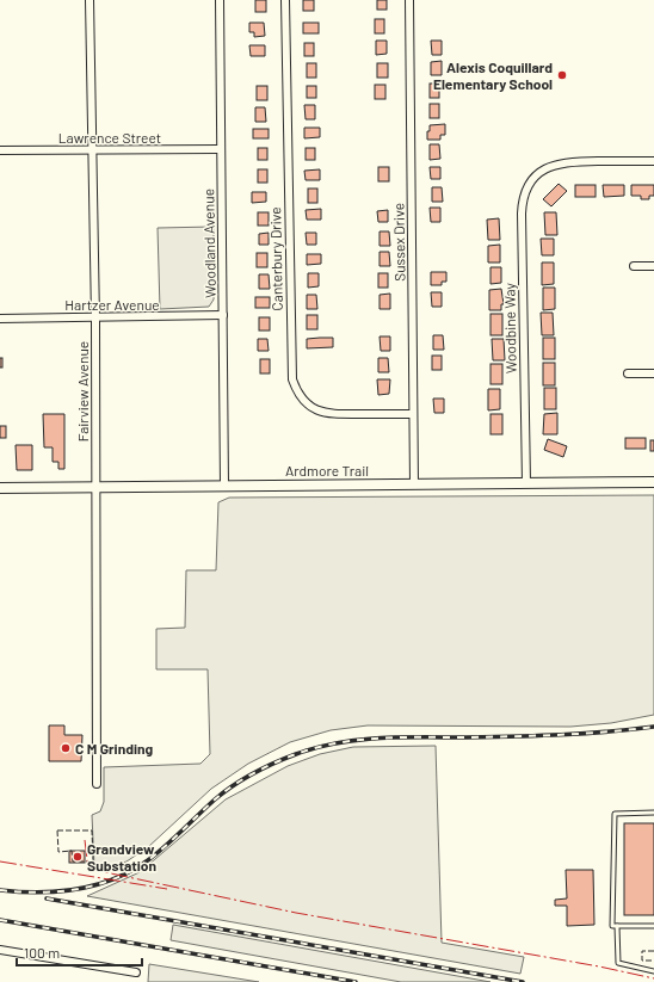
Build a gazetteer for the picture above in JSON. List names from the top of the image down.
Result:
{
  "streets": {
    "street": [
      "Lawrence Street",
      "Sussex Drive",
      "Woodland Avenue",
      "Canterbury Drive",
      "Hartzer Avenue",
      "Woodbine Way",
      "Fairview Avenue",
      "Ardmore Trail"
    ]
  },
  "crossings": [
    ["Lawrence Street", "Woodland Avenue"],
    ["Lawrence Street", "Fairview Avenue"],
    ["Sussex Drive", "Canterbury Drive"],
    ["Sussex Drive", "Ardmore Trail"],
    ["Woodland Avenue", "Hartzer Avenue"],
    ["Woodland Avenue", "Ardmore Trail"],
    ["Hartzer Avenue", "Fairview Avenue"],
    ["Woodbine Way", "Ardmore Trail"],
    ["Fairview Avenue", "Ardmore Trail"]
  ],
  "places": ["Alexis Coquillard Elementary School", "C M Grinding", "Grandview Substation"],
  "scale_bar": "100 m"
}
